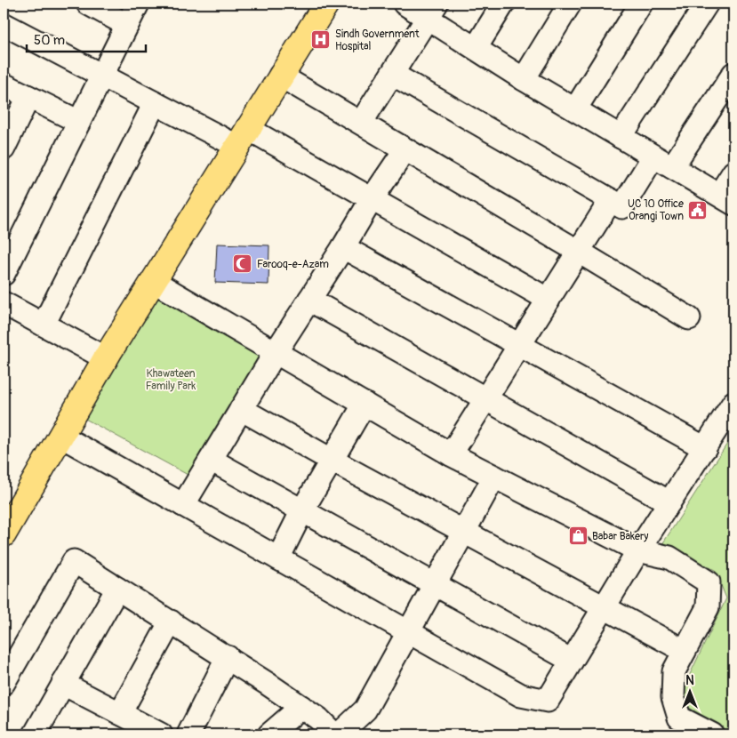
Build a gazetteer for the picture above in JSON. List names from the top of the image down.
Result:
{
  "parks": ["Khawateen Family Park"],
  "places": {
    "hospital": ["Sindh Government Hospital"],
    "public building": ["UC 10 Office Orangi Town"],
    "mosque": ["Farooq-e-Azam"],
    "shop": ["Babar Bakery"]
  },
  "scale_bar": "50 m",
  "north": "top"
}
